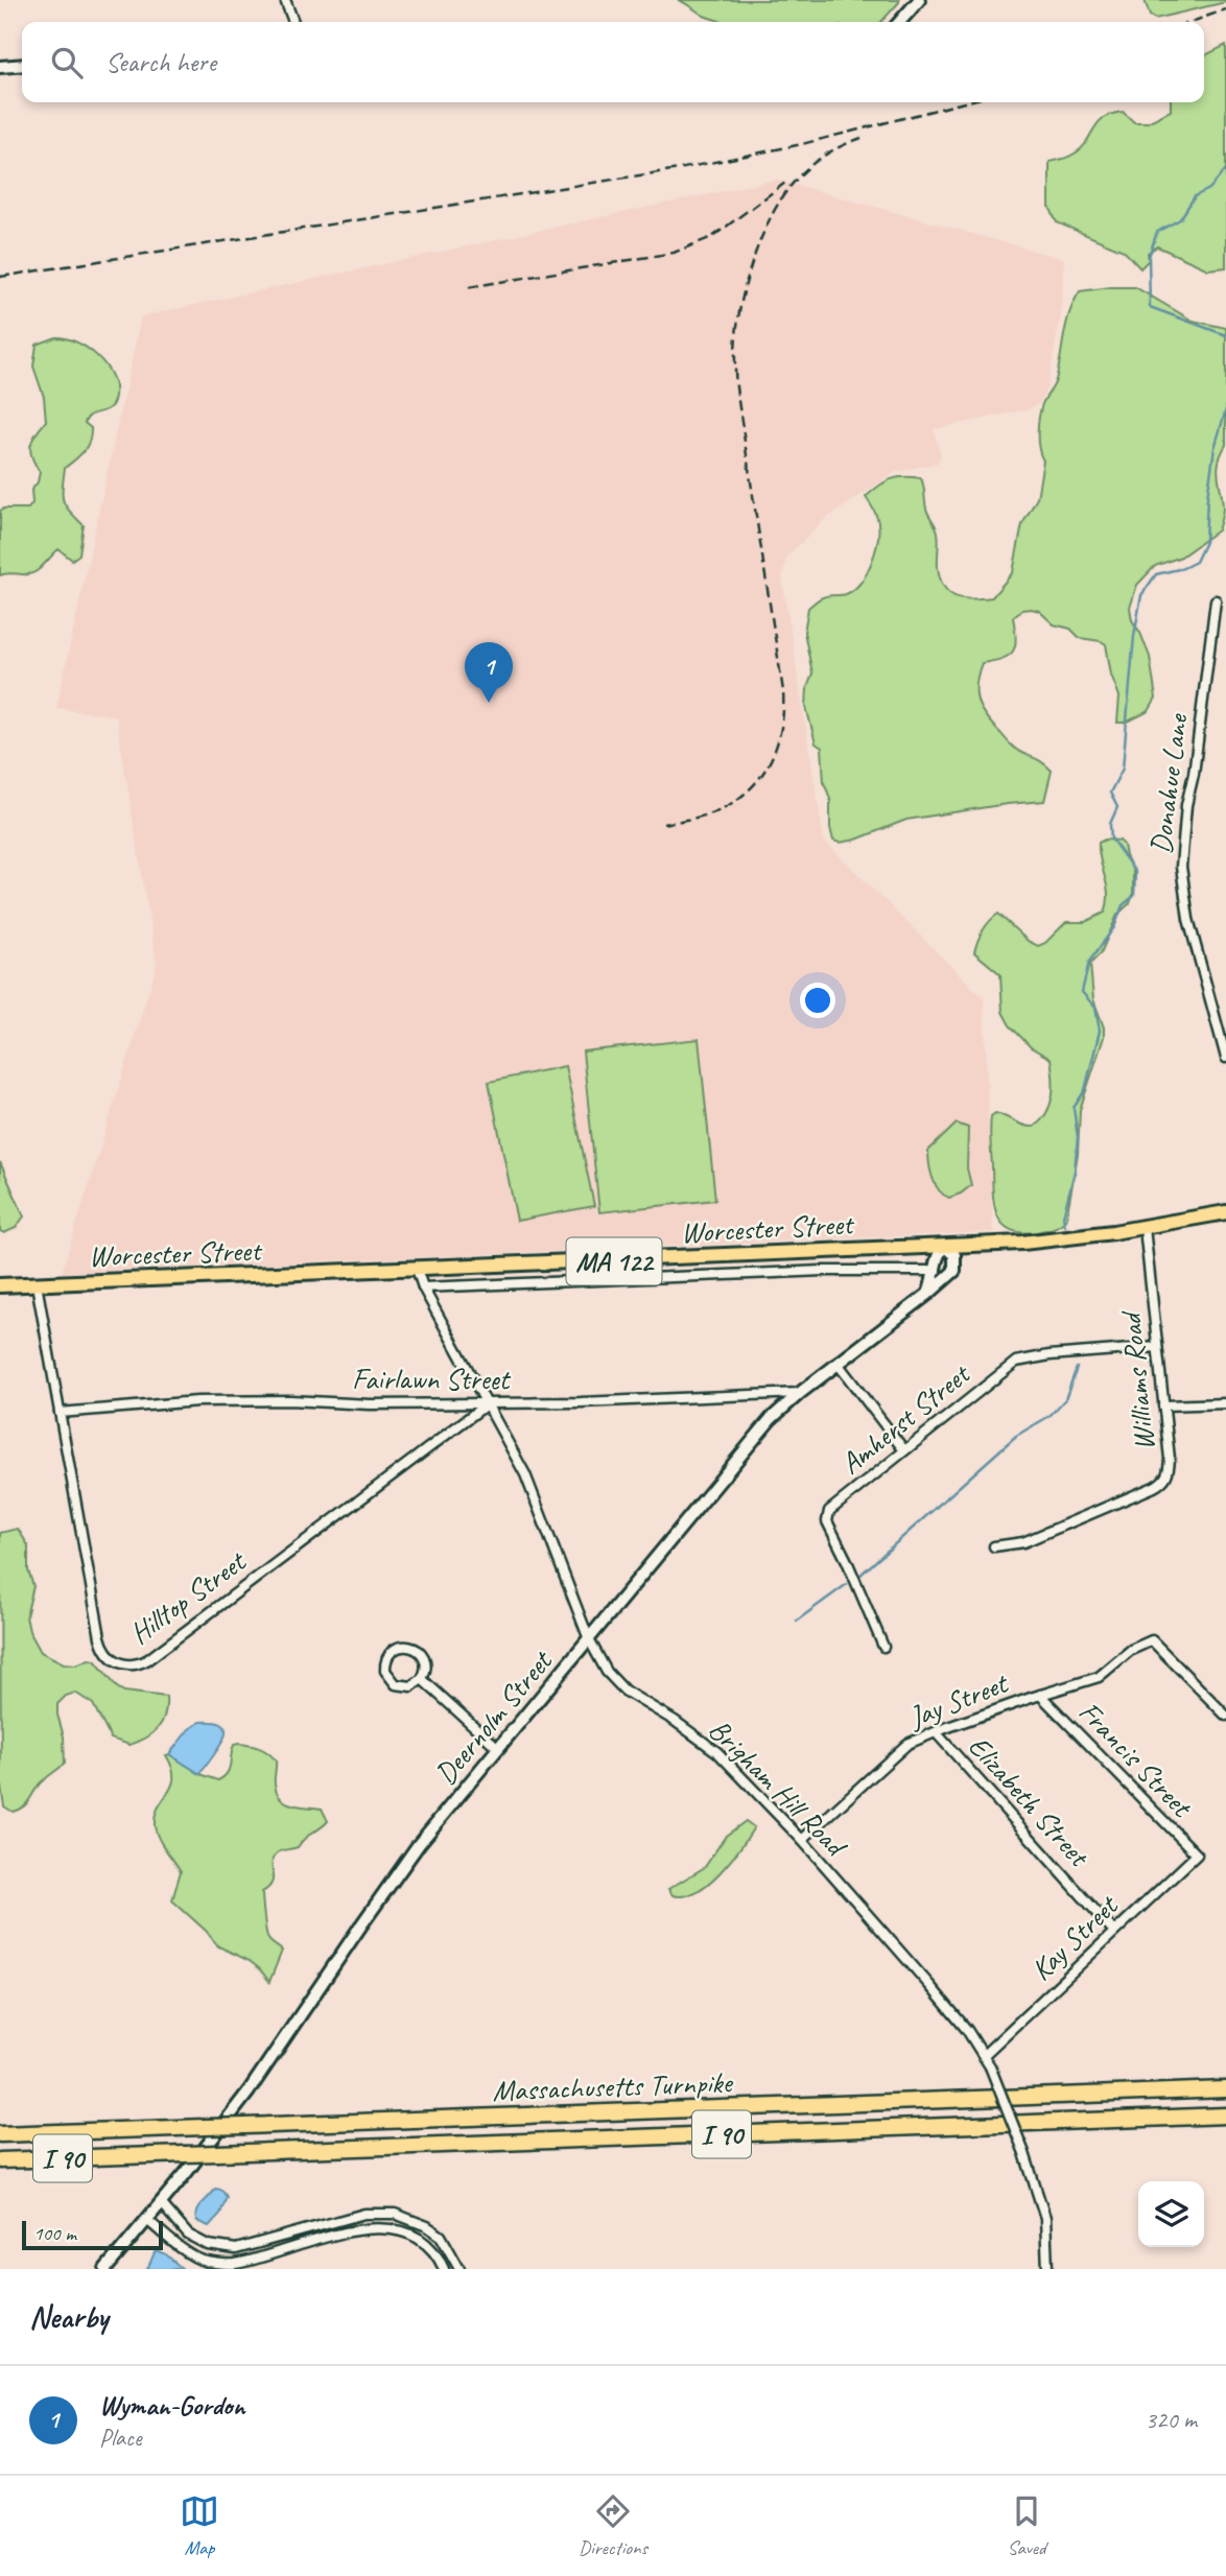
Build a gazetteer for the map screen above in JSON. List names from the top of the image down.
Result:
{
  "streets": {
    "highway": ["Massachusetts Turnpike", "I 90"],
    "main road": ["Worcester Street", "MA 122"],
    "street": [
      "Donahue Lane",
      "Fairlawn Street",
      "Williams Road",
      "Amherst Street",
      "Hilltop Street",
      "Jay Street",
      "Deernolm Street",
      "Francis Street",
      "Brigham Hill Road",
      "Elizabeth Street",
      "Kay Street"
    ]
  },
  "crossings": [
    ["Worcester Street", "Williams Road"],
    ["Worcester Street", "Hilltop Street"],
    ["Worcester Street", "Deernolm Street"],
    ["Worcester Street", "Brigham Hill Road"],
    ["Fairlawn Street", "Hilltop Street"],
    ["Fairlawn Street", "Deernolm Street"],
    ["Fairlawn Street", "Brigham Hill Road"],
    ["Williams Road", "Amherst Street"],
    ["Hilltop Street", "Brigham Hill Road"],
    ["Jay Street", "Francis Street"],
    ["Jay Street", "Brigham Hill Road"],
    ["Jay Street", "Elizabeth Street"],
    ["Deernolm Street", "Brigham Hill Road"],
    ["Francis Street", "Kay Street"],
    ["Brigham Hill Road", "Kay Street"],
    ["Elizabeth Street", "Kay Street"]
  ],
  "scale_bar": "100 m",
  "page": {
    "search": "Search here",
    "pins": "1",
    "scale": "100 m",
    "heading": "Nearby",
    "list": [
      {
        "mark": "1",
        "name": "Wyman-Gordon",
        "note": "Place",
        "value": "320 m"
      }
    ],
    "nav": ["Map", "Directions", "Saved"]
  }
}
